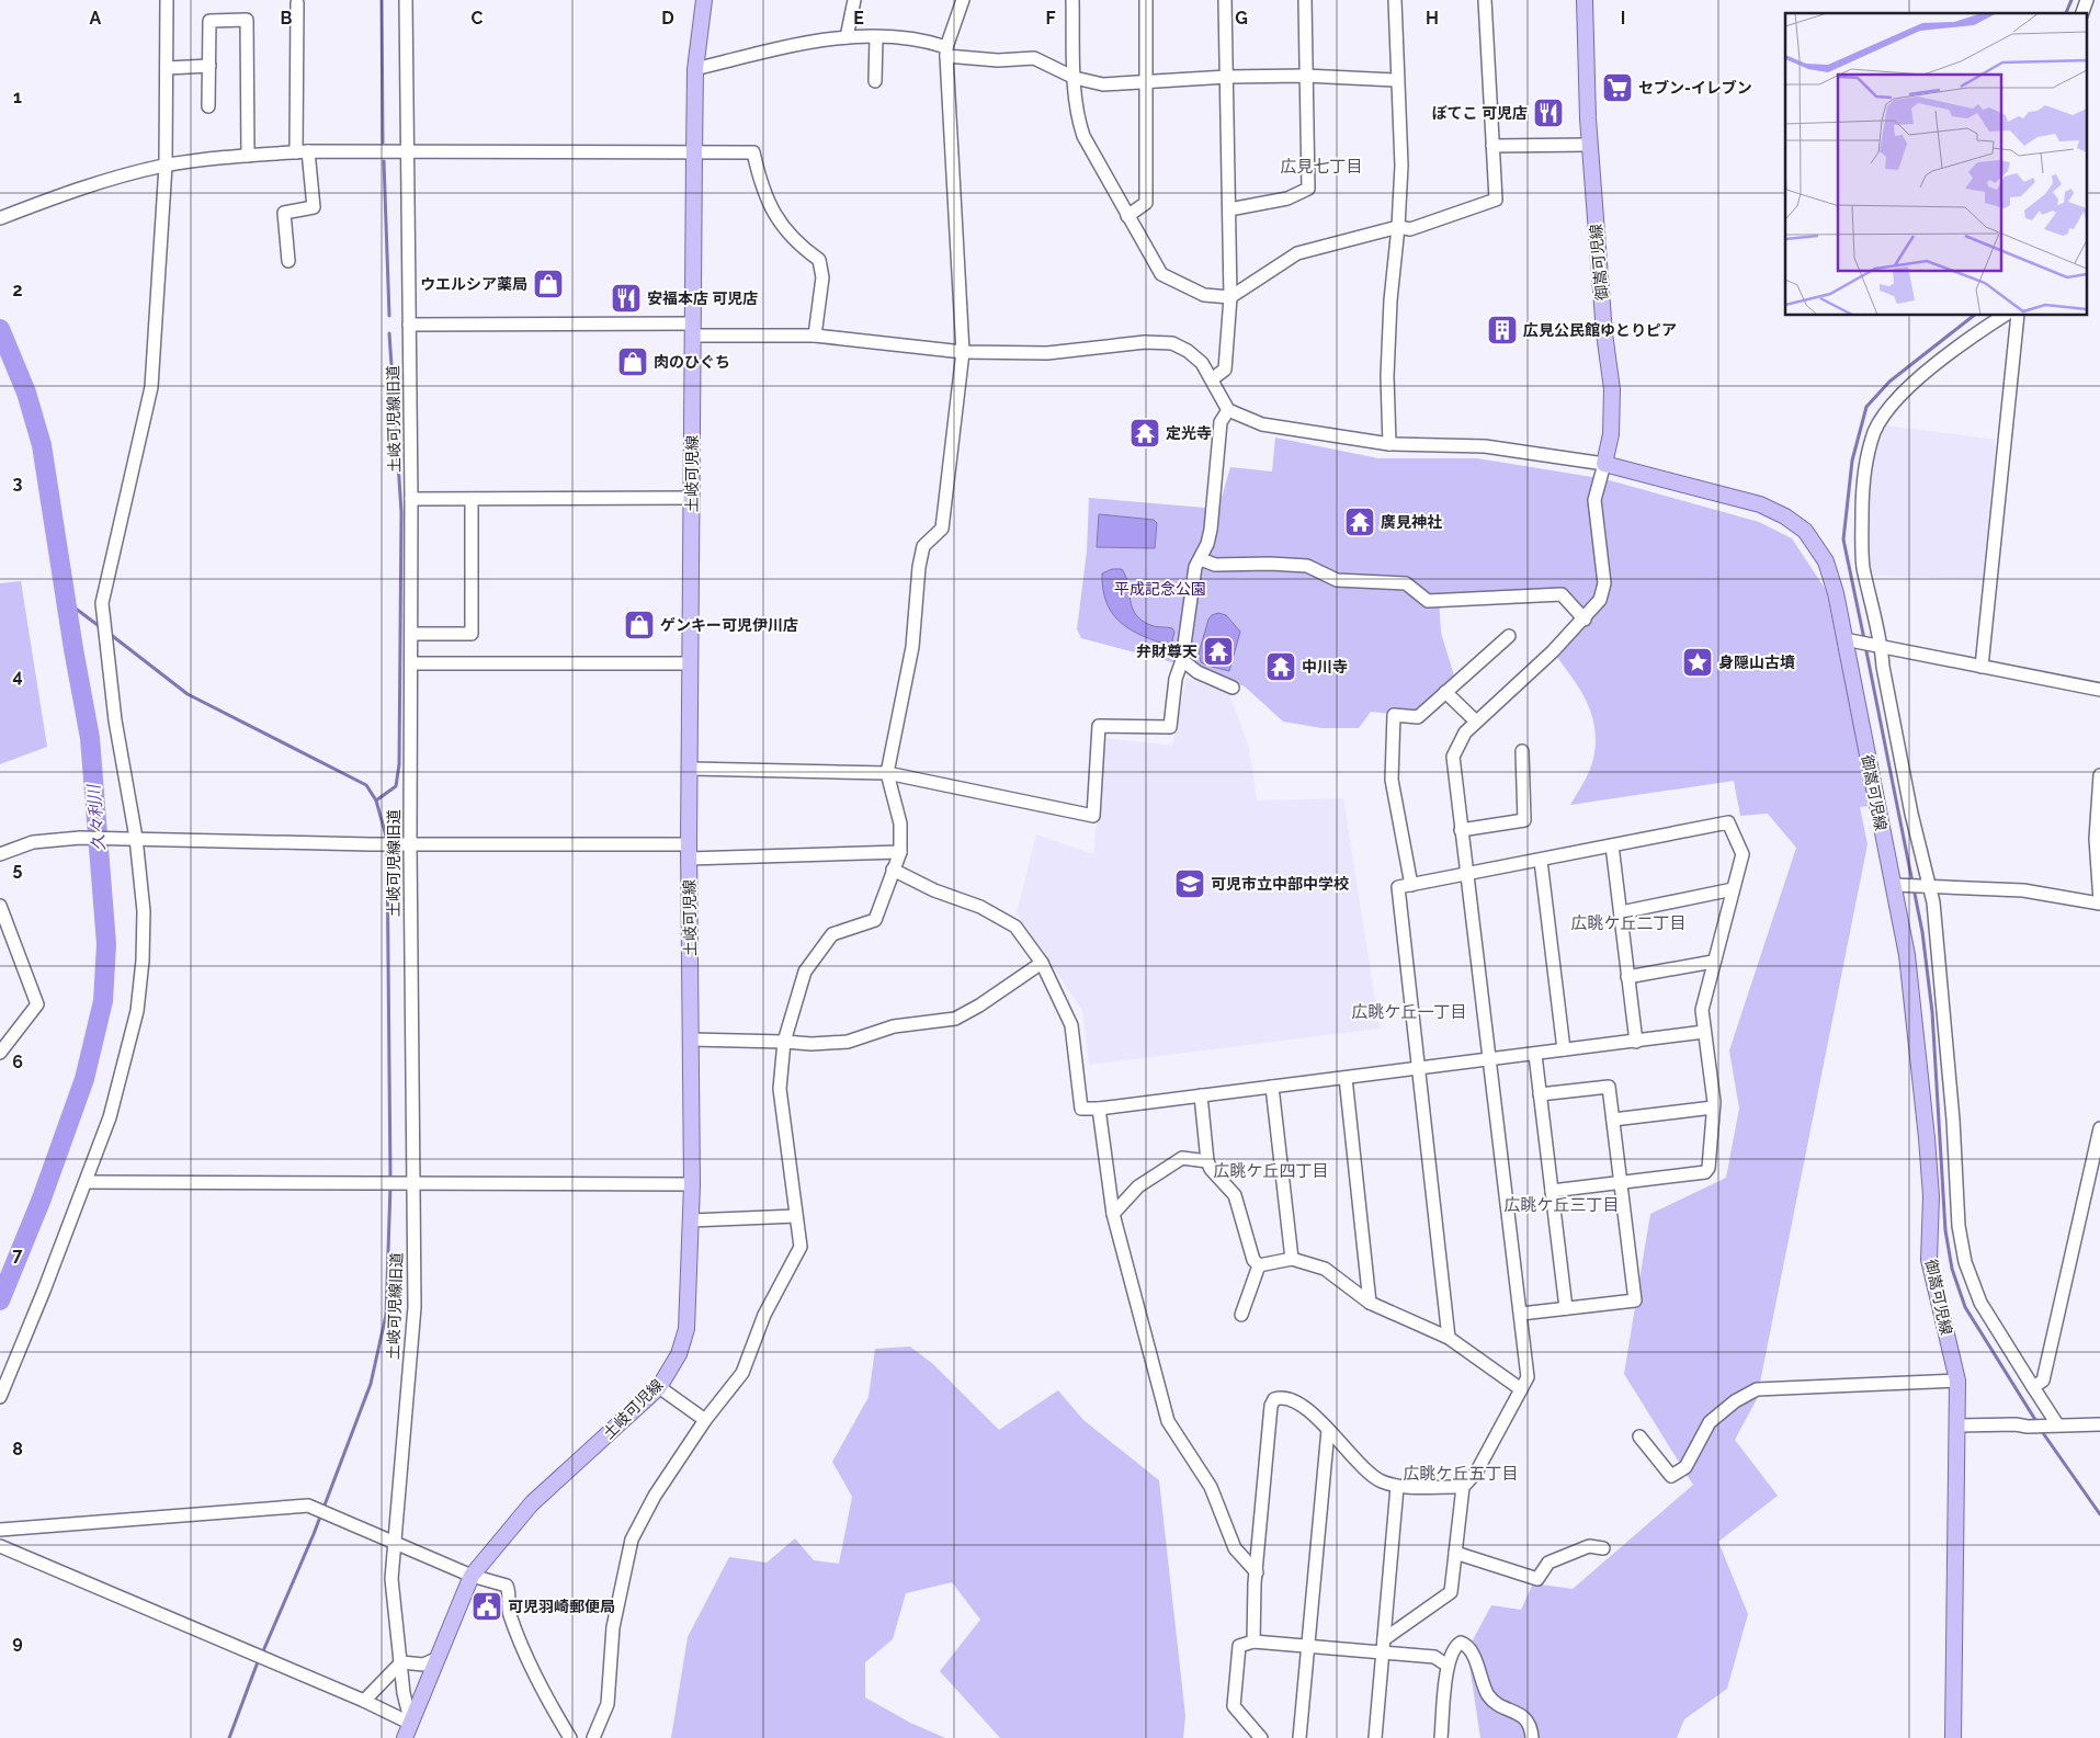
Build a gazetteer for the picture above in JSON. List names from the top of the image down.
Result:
{
  "streets": {
    "main road": ["御嵩可児線", "土岐可児線"],
    "street": ["土岐可児線旧道"]
  },
  "crossings": [
    ["土岐可児線旧道", "土岐可児線"]
  ],
  "districts": [
    "広見七丁目",
    "広眺ケ丘二丁目",
    "広眺ケ丘一丁目",
    "広眺ケ丘四丁目",
    "広眺ケ丘三丁目",
    "広眺ケ丘五丁目"
  ],
  "water": ["久々利川"],
  "parks": ["平成記念公園"],
  "places": {
    "supermarket": ["セブン-イレブン"],
    "restaurant": ["ぼてこ 可児店", "安福本店 可児店"],
    "shop": ["ウエルシア薬局", "肉のひぐち", "ゲンキー可児伊川店"],
    "building": ["広見公民館ゆとりピア"],
    "temple": [
      "定光寺",
      "廣見神社",
      "弁財尊天",
      "中川寺"
    ],
    "place": ["身隠山古墳"],
    "school or university": ["可児市立中部中学校"],
    "public building": ["可児羽崎郵便局"]
  },
  "grid": {
    "columns": [
      "A",
      "B",
      "C",
      "D",
      "E",
      "F",
      "G",
      "H",
      "I"
    ],
    "rows": [
      "1",
      "2",
      "3",
      "4",
      "5",
      "6",
      "7",
      "8",
      "9"
    ]
  }
}
